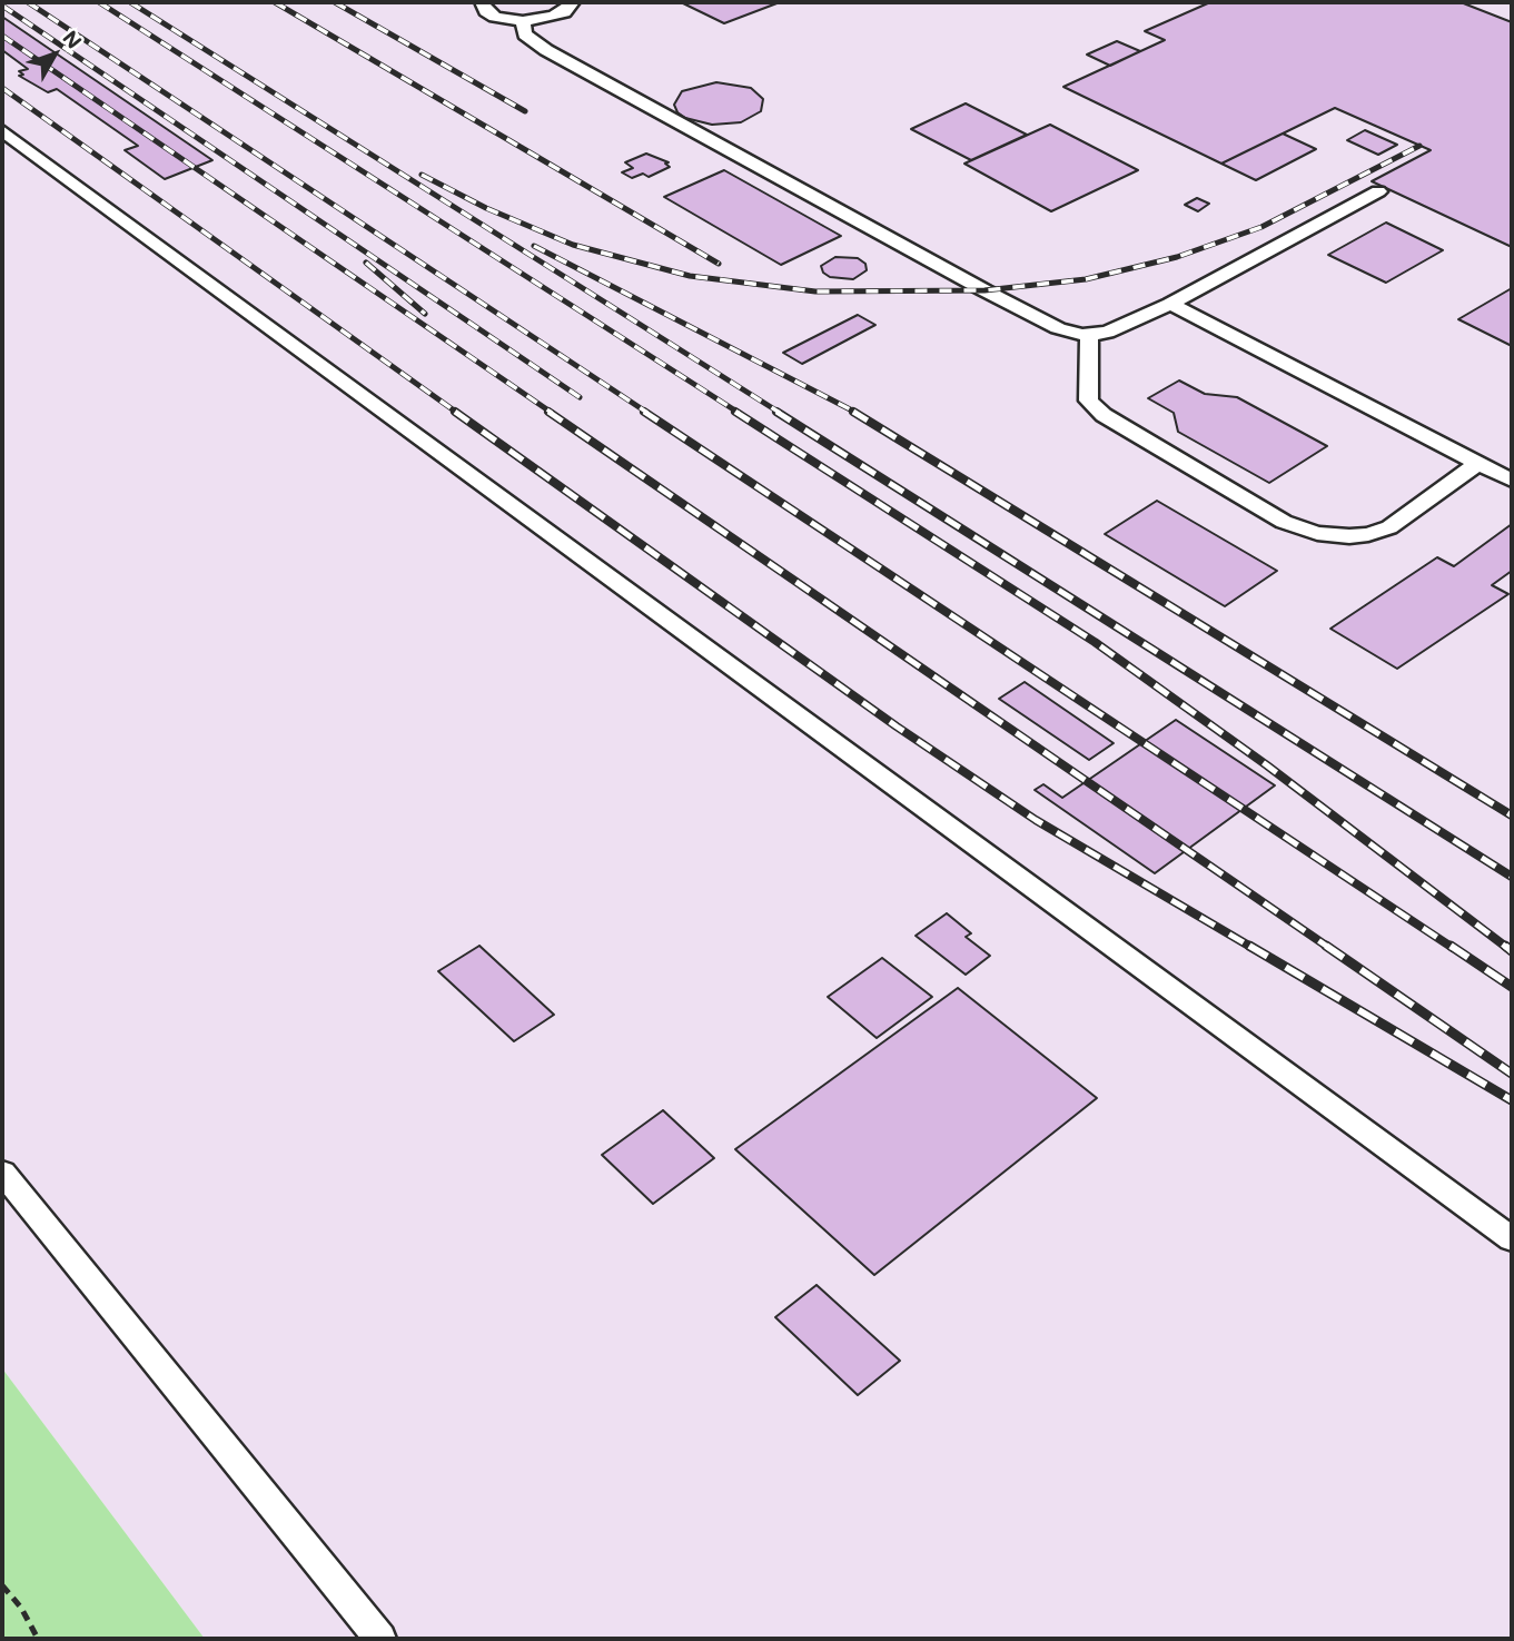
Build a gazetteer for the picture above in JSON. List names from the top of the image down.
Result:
{
  "north": "top right"
}
